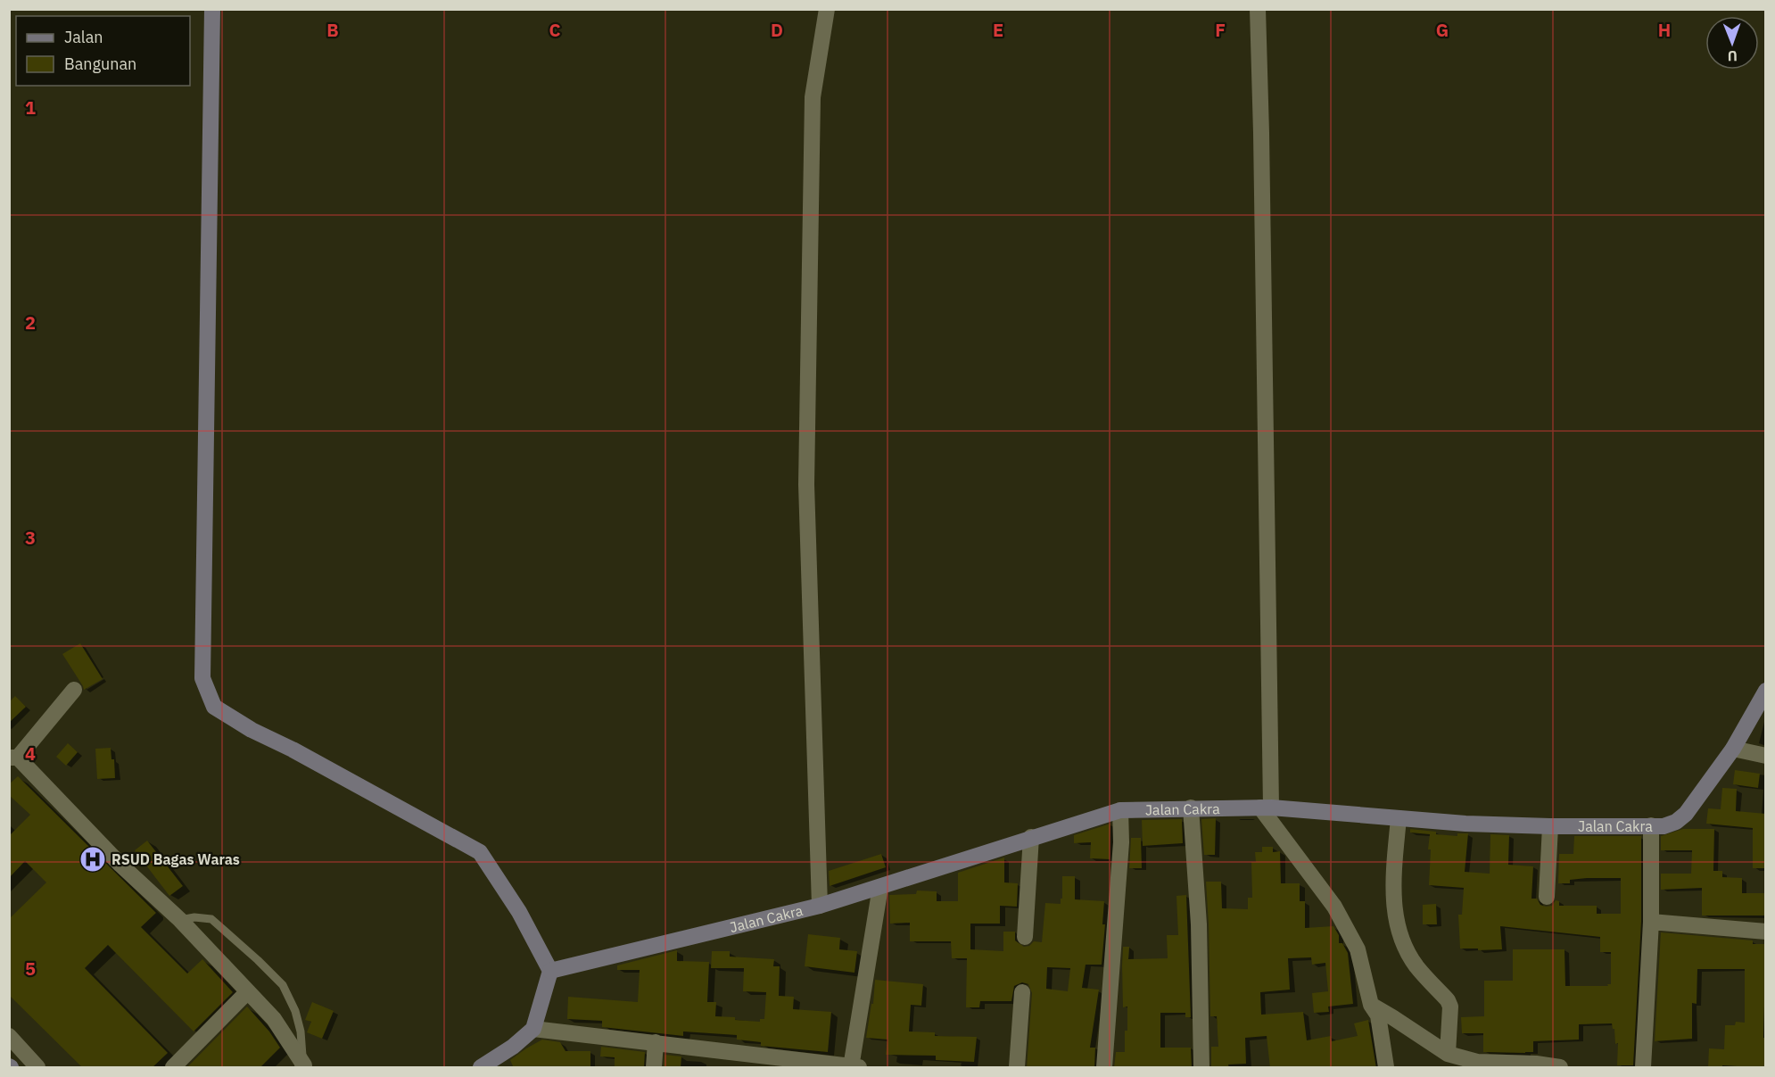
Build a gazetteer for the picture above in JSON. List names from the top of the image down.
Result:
{
  "streets": {
    "street": ["Jalan Cakra"]
  },
  "places": {
    "hospital": ["RSUD Bagas Waras"]
  },
  "legend": ["Jalan", "Bangunan"],
  "north": "bottom",
  "grid": {
    "columns": [
      "B",
      "C",
      "D",
      "E",
      "F",
      "G",
      "H"
    ],
    "rows": [
      "1",
      "2",
      "3",
      "4",
      "5"
    ]
  }
}
